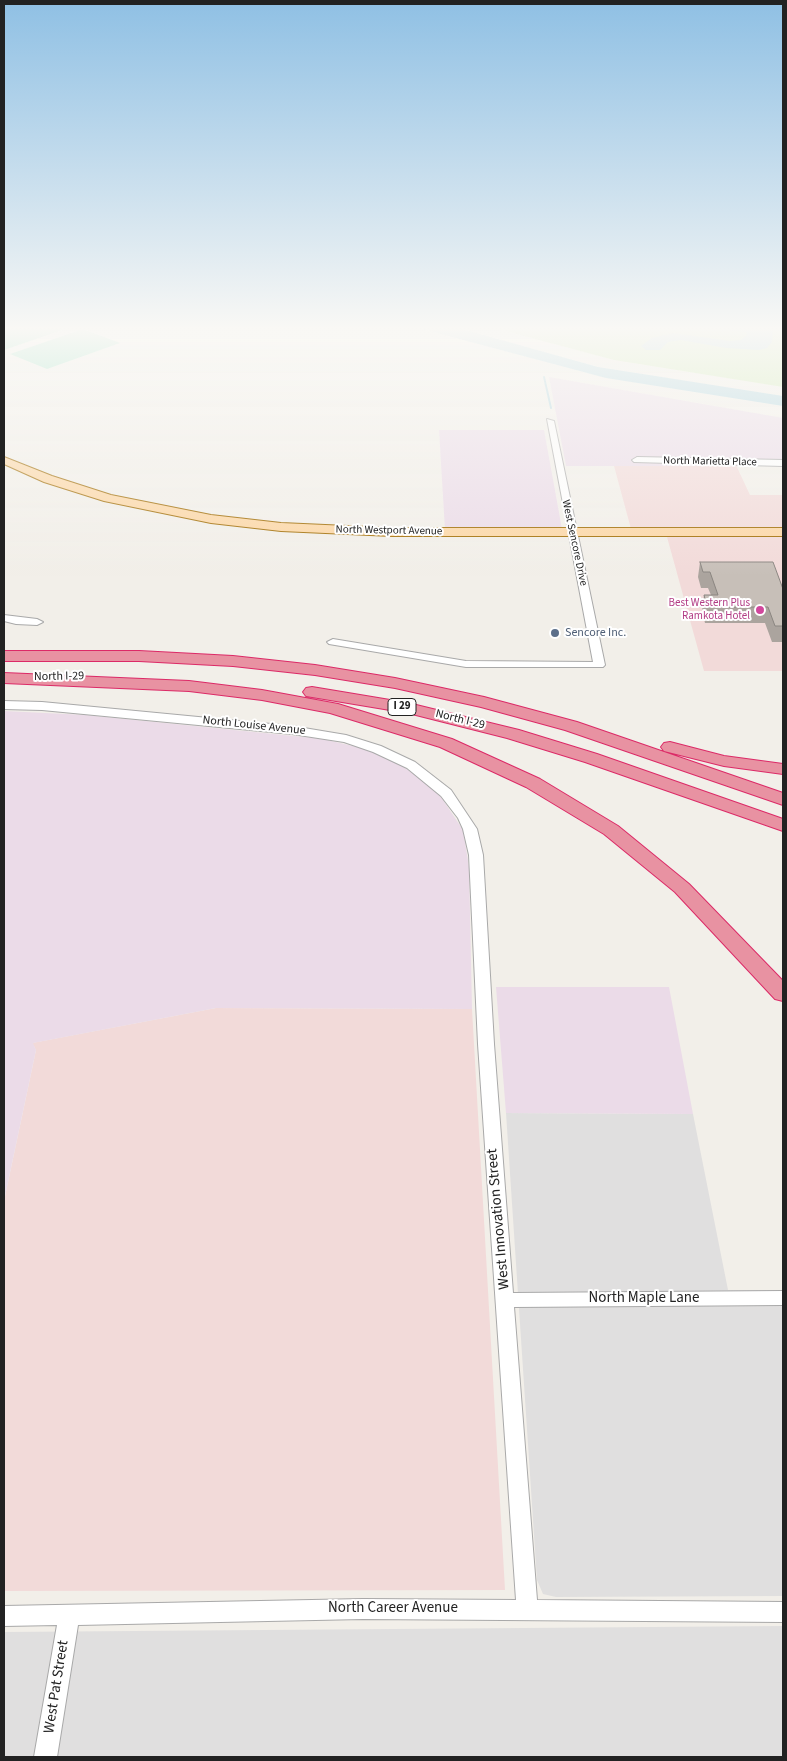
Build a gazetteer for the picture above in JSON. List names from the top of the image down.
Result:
{
  "streets": {
    "highway": ["North I-29", "I 29"],
    "main road": ["North Westport Avenue"],
    "street": [
      "North Marietta Place",
      "West Sencore Drive",
      "North Louise Avenue",
      "West Innovation Street",
      "North Maple Lane",
      "North Career Avenue",
      "West Pat Street"
    ]
  },
  "crossings": [
    ["North Westport Avenue", "West Sencore Drive"],
    ["North Louise Avenue", "West Innovation Street"],
    ["West Innovation Street", "North Maple Lane"],
    ["West Innovation Street", "North Career Avenue"],
    ["North Career Avenue", "West Pat Street"]
  ],
  "places": ["Best Western Plus Ramkota Hotel", "Sencore Inc."]
}
